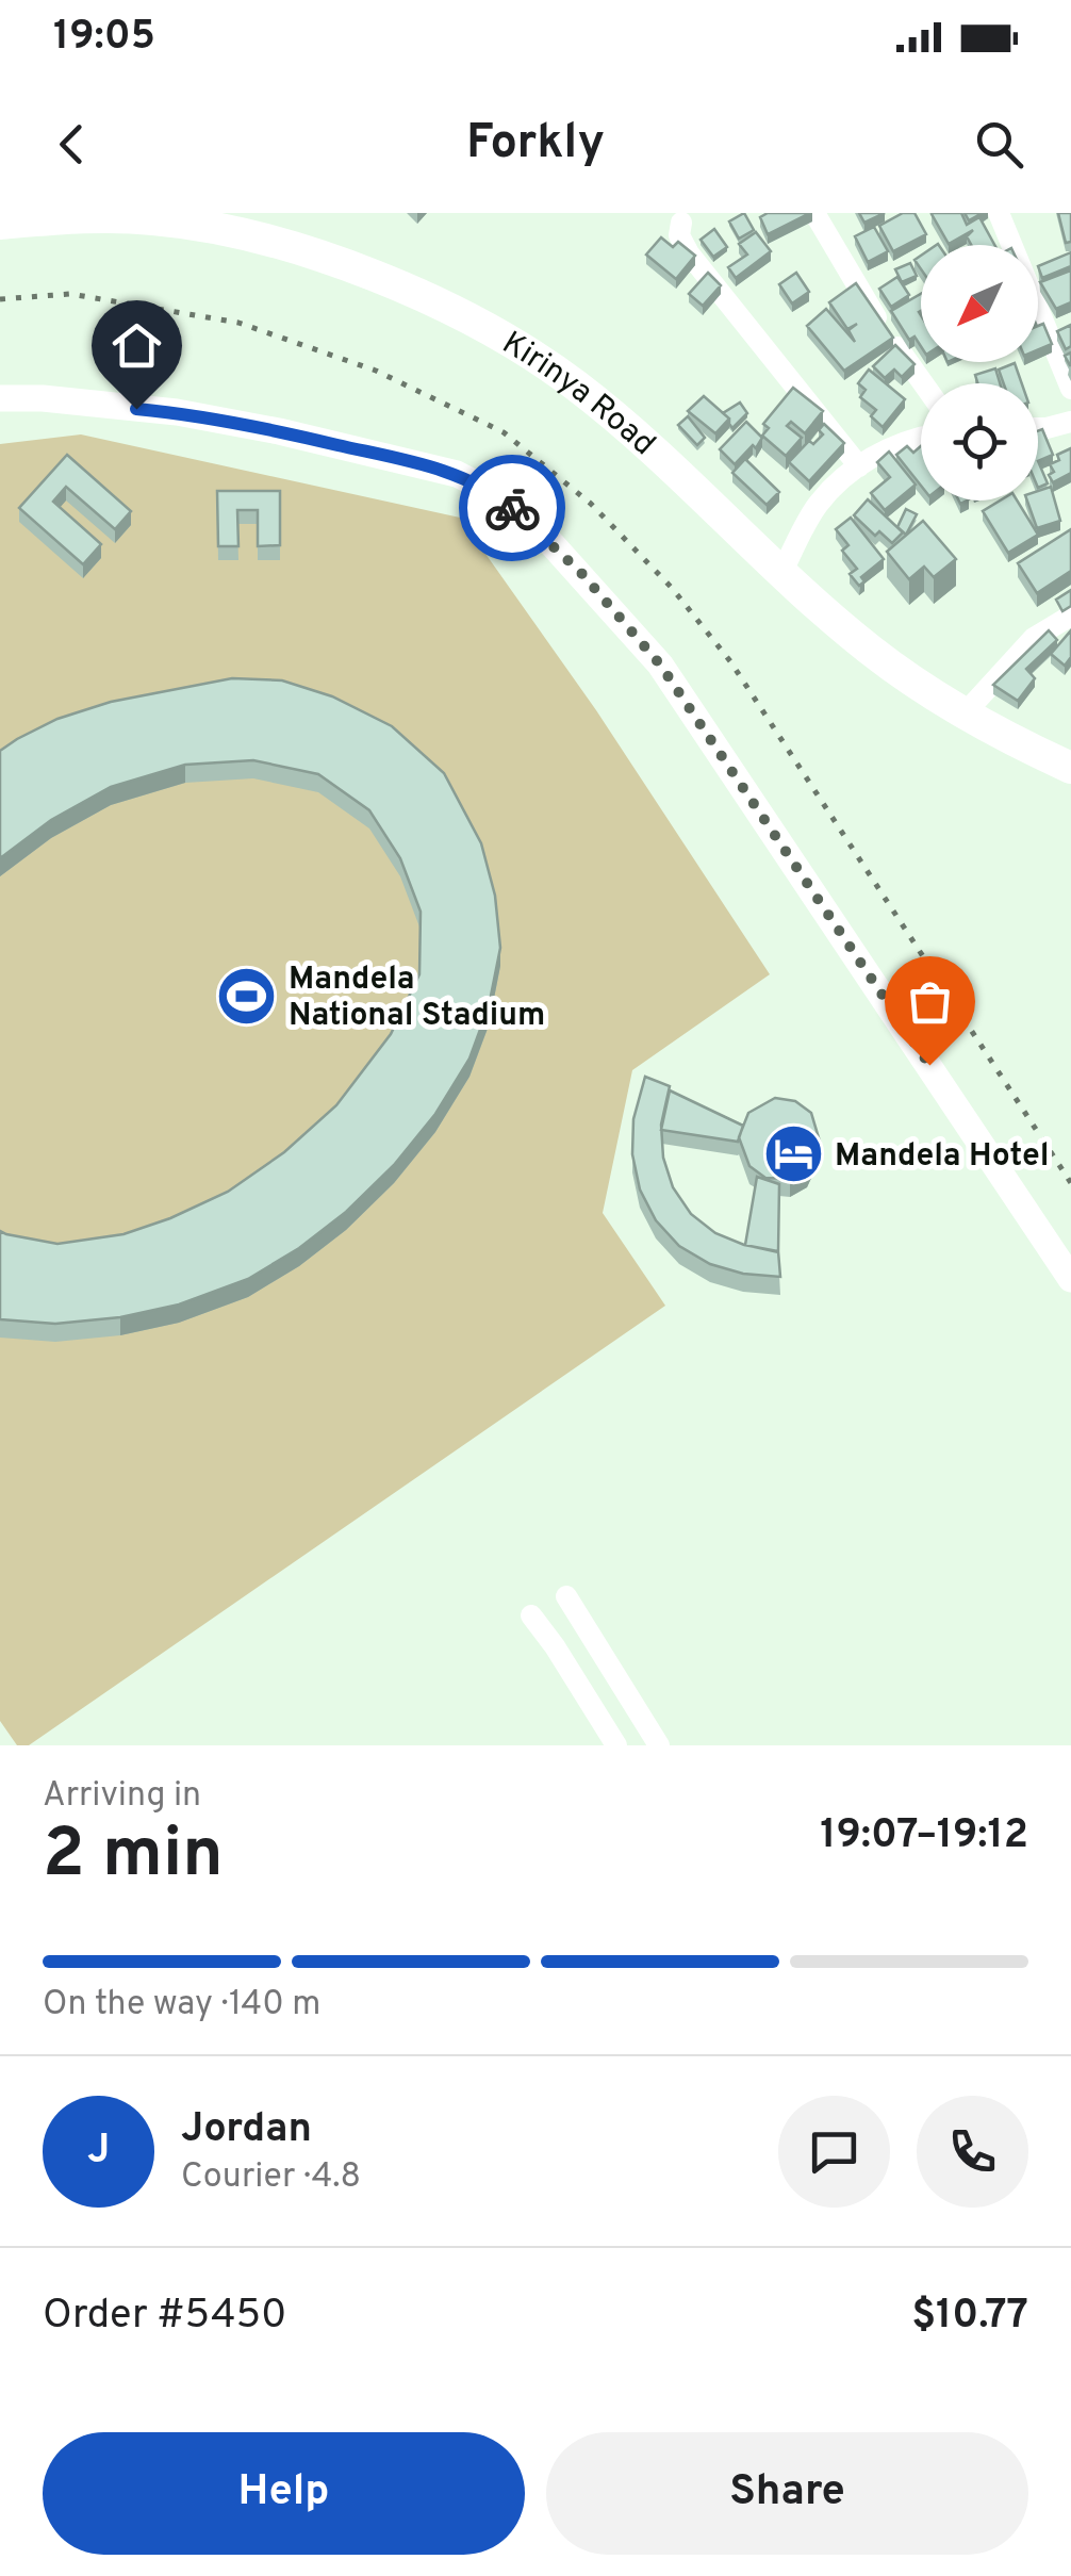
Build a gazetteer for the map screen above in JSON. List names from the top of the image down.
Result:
{
  "streets": {
    "main road": ["Kirinya Road"]
  },
  "places": {
    "sports": ["Mandela National Stadium"],
    "hotel": ["Mandela Hotel"]
  },
  "north": "bottom left",
  "page": {
    "status": "19:05",
    "header": "Forkly",
    "heading": ["2 min", "Arriving in", "19:07–19:12"],
    "panel": [
      "Jordan",
      "Courier · 4.8",
      "Order #5450",
      "$10.77"
    ],
    "bar": "On the way · 140 m",
    "round": "J",
    "buttons": ["Help", "Share"]
  }
}
